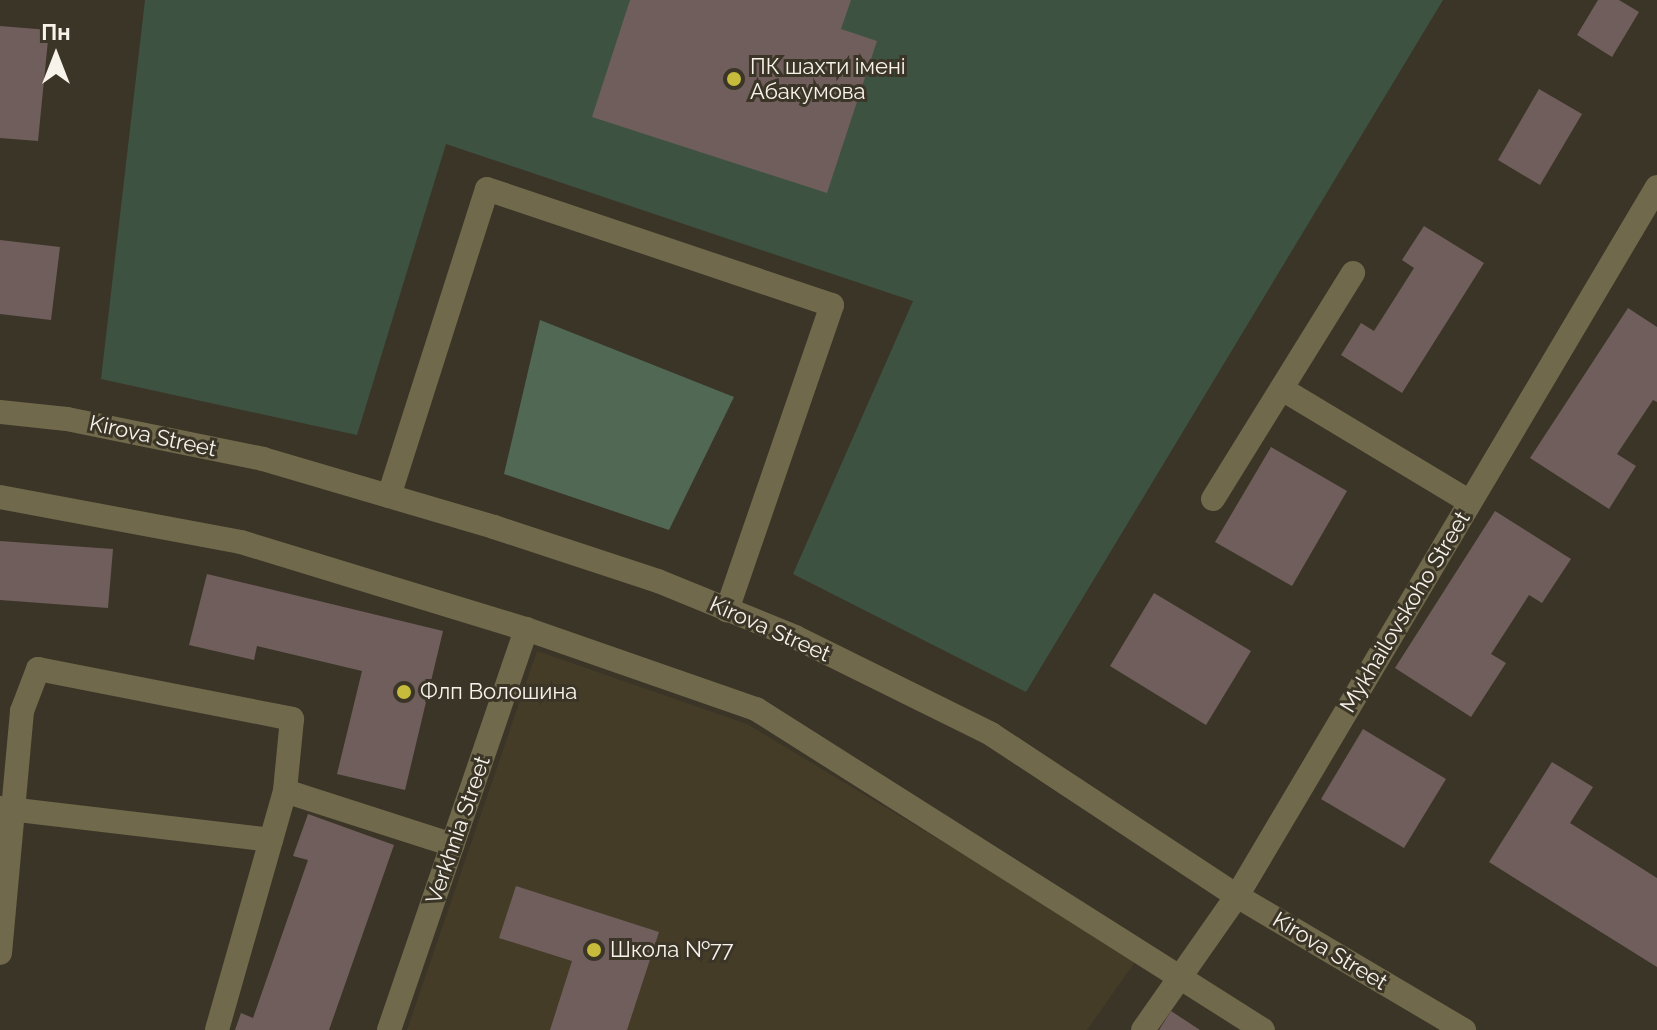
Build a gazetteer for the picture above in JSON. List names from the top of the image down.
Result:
{
  "streets": {
    "street": ["Kirova Street", "Mykhailovskoho Street", "Verkhnia Street"]
  },
  "crossings": [
    ["Kirova Street", "Mykhailovskoho Street"]
  ],
  "places": ["ПК шахти імені Абакумова", "Флп Волошина", "Школа №77"],
  "north": "top"
}
